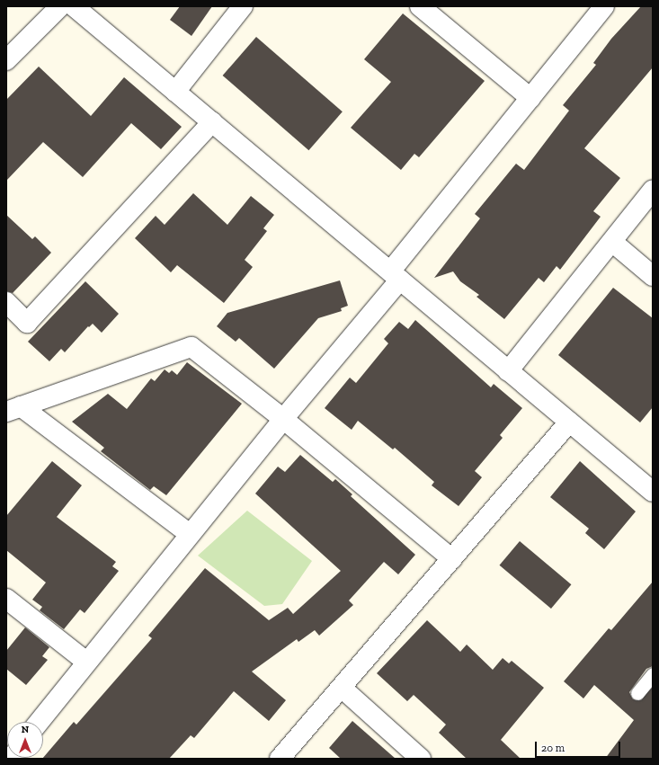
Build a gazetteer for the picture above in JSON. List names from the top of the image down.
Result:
{
  "scale_bar": "20 m",
  "north": "top"
}
